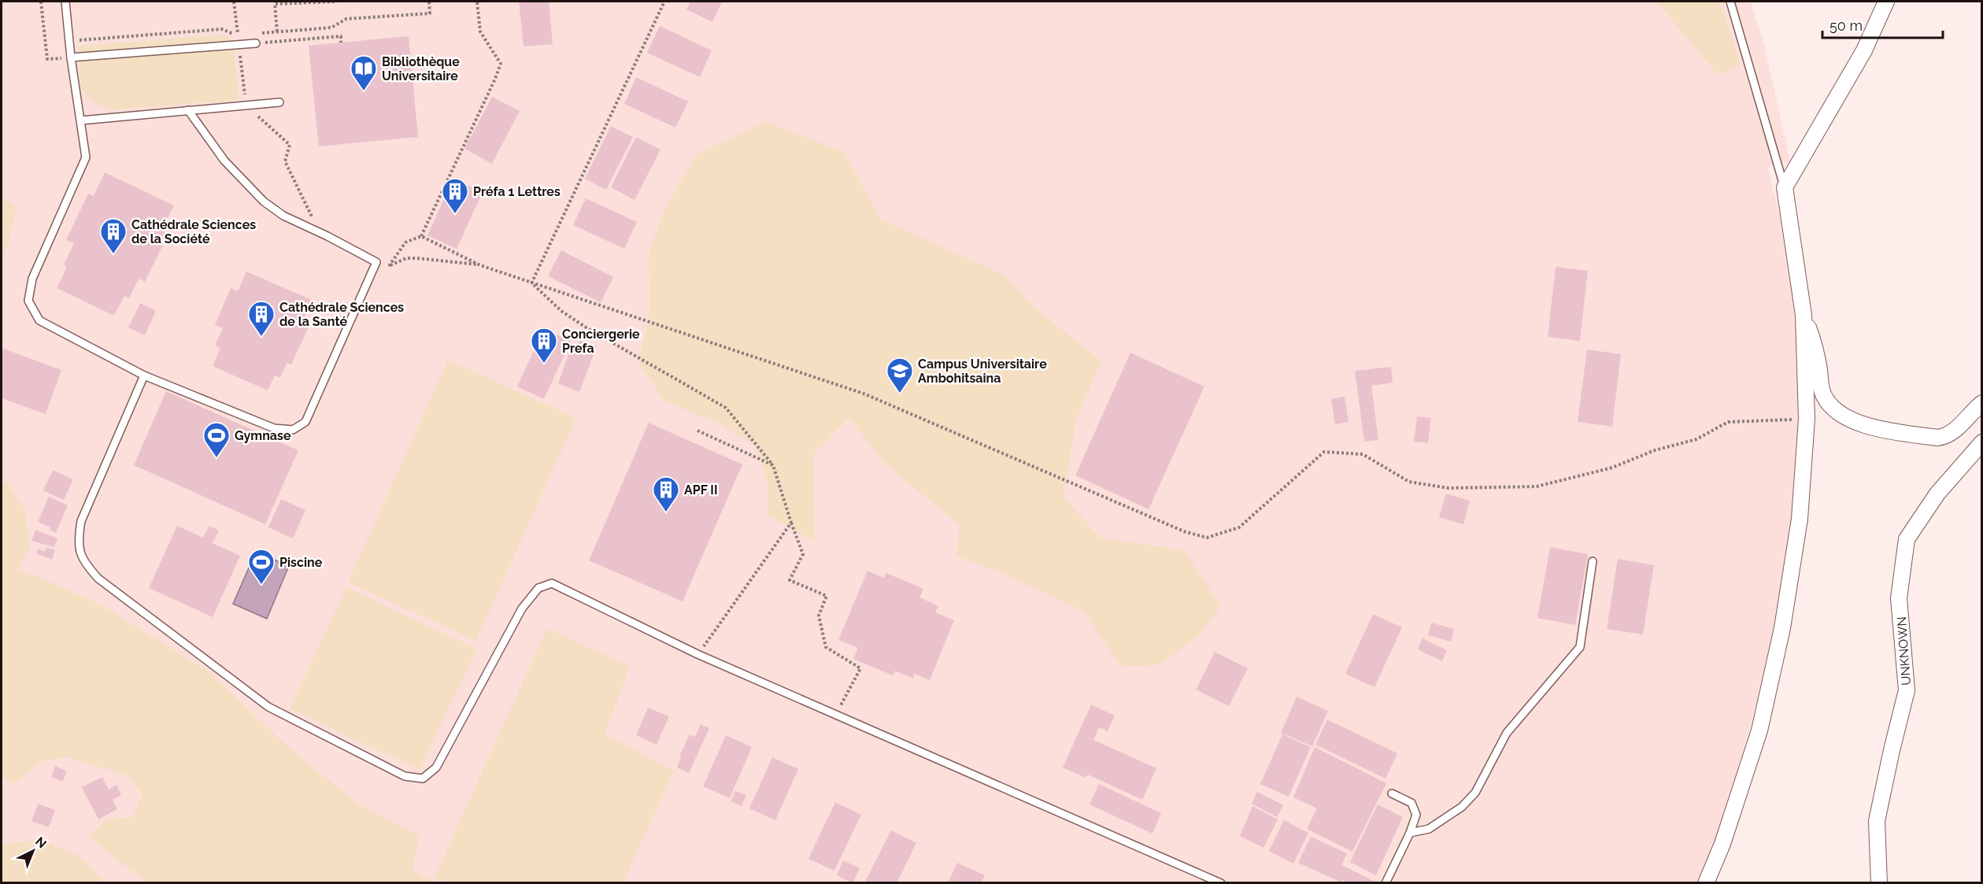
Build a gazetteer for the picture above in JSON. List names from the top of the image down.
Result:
{
  "streets": {
    "street": ["UNKNOWN"]
  },
  "places": {
    "library": ["Bibliothèque Universitaire"],
    "building": [
      "Préfa 1 Lettres",
      "Cathédrale Sciences de la Société",
      "Cathédrale Sciences de la Santé",
      "Conciergerie Prefa",
      "APF II"
    ],
    "school or university": ["Campus Universitaire Ambohitsaina"],
    "sports": ["Gymnase", "Piscine"]
  },
  "scale_bar": "50 m",
  "north": "top right"
}
